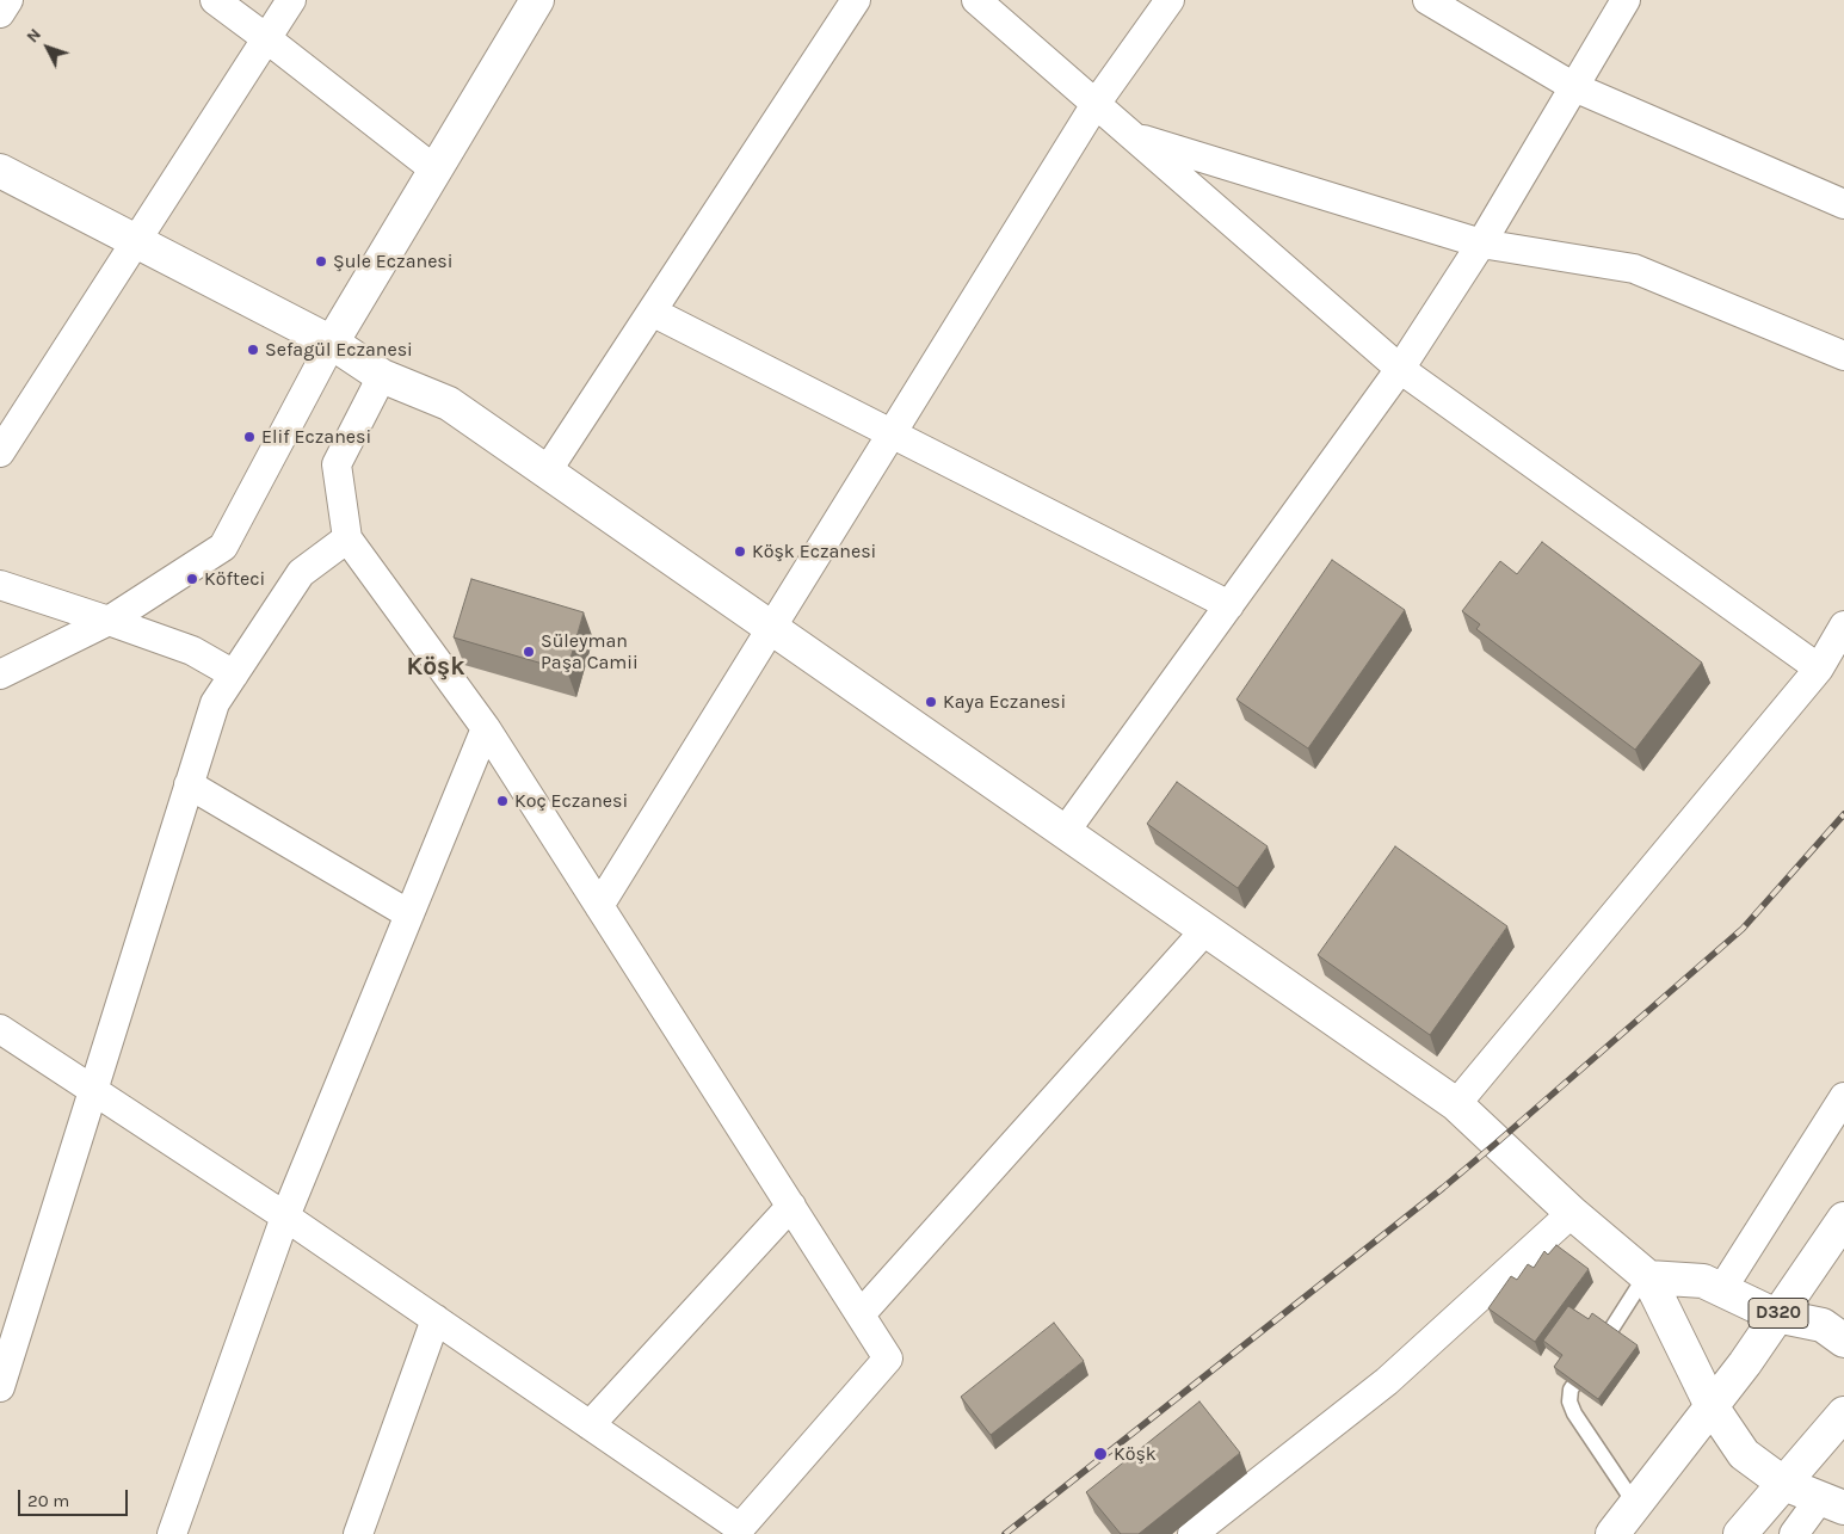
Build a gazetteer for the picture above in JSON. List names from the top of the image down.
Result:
{
  "streets": {
    "main road": ["D320"]
  },
  "districts": ["Köşk"],
  "places": [
    "Şule Eczanesi",
    "Sefagül Eczanesi",
    "Elif Eczanesi",
    "Köşk Eczanesi",
    "Köfteci",
    "Süleyman Paşa Camii",
    "Kaya Eczanesi",
    "Koç Eczanesi",
    "Köşk"
  ],
  "scale_bar": "20 m",
  "north": "top left"
}
